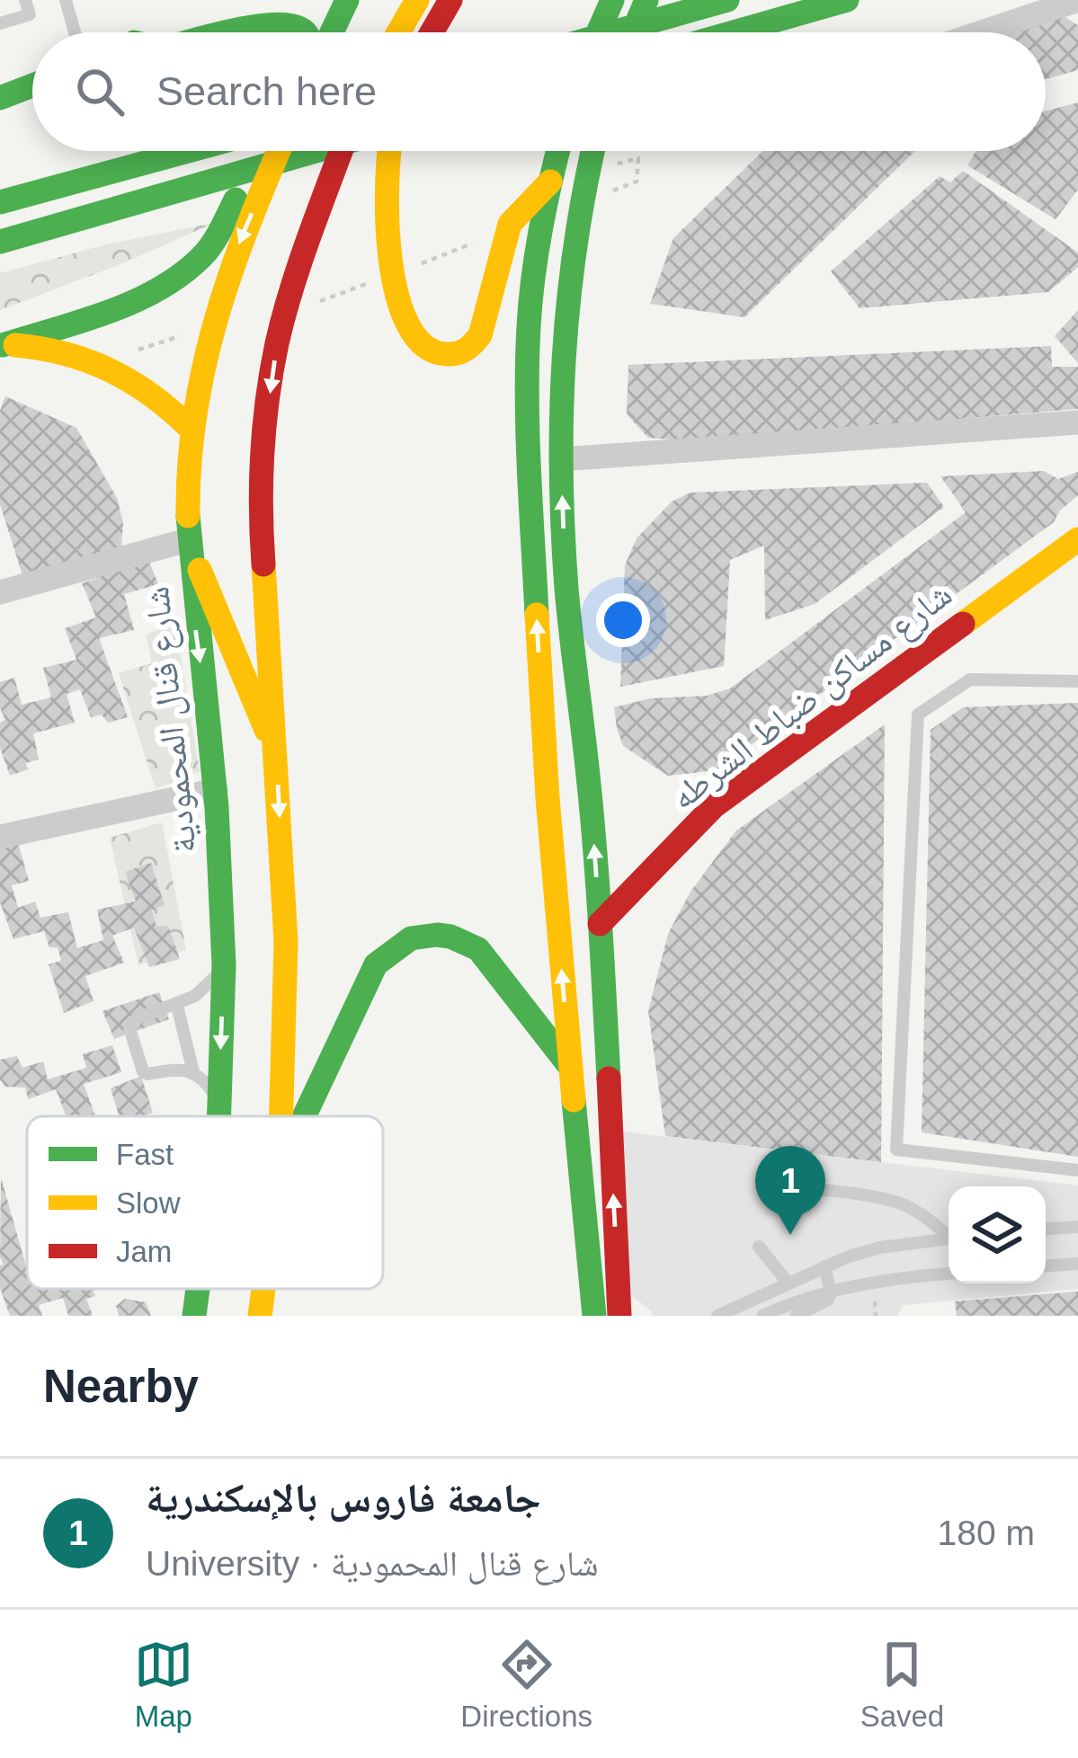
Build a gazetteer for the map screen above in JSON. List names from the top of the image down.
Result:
{
  "streets": {
    "main road": ["شارع مساكن ضباط الشرطه", "شارع قنال المحمودية"]
  },
  "legend": ["Fast", "Slow", "Jam"],
  "page": {
    "search": "Search here",
    "pins": "1",
    "heading": "Nearby",
    "list": [
      {
        "mark": "1",
        "name": "جامعة فاروس بالإسكندرية",
        "note": "University · شارع قنال المحمودية",
        "value": "180 m"
      }
    ],
    "nav": ["Map", "Directions", "Saved"]
  }
}
